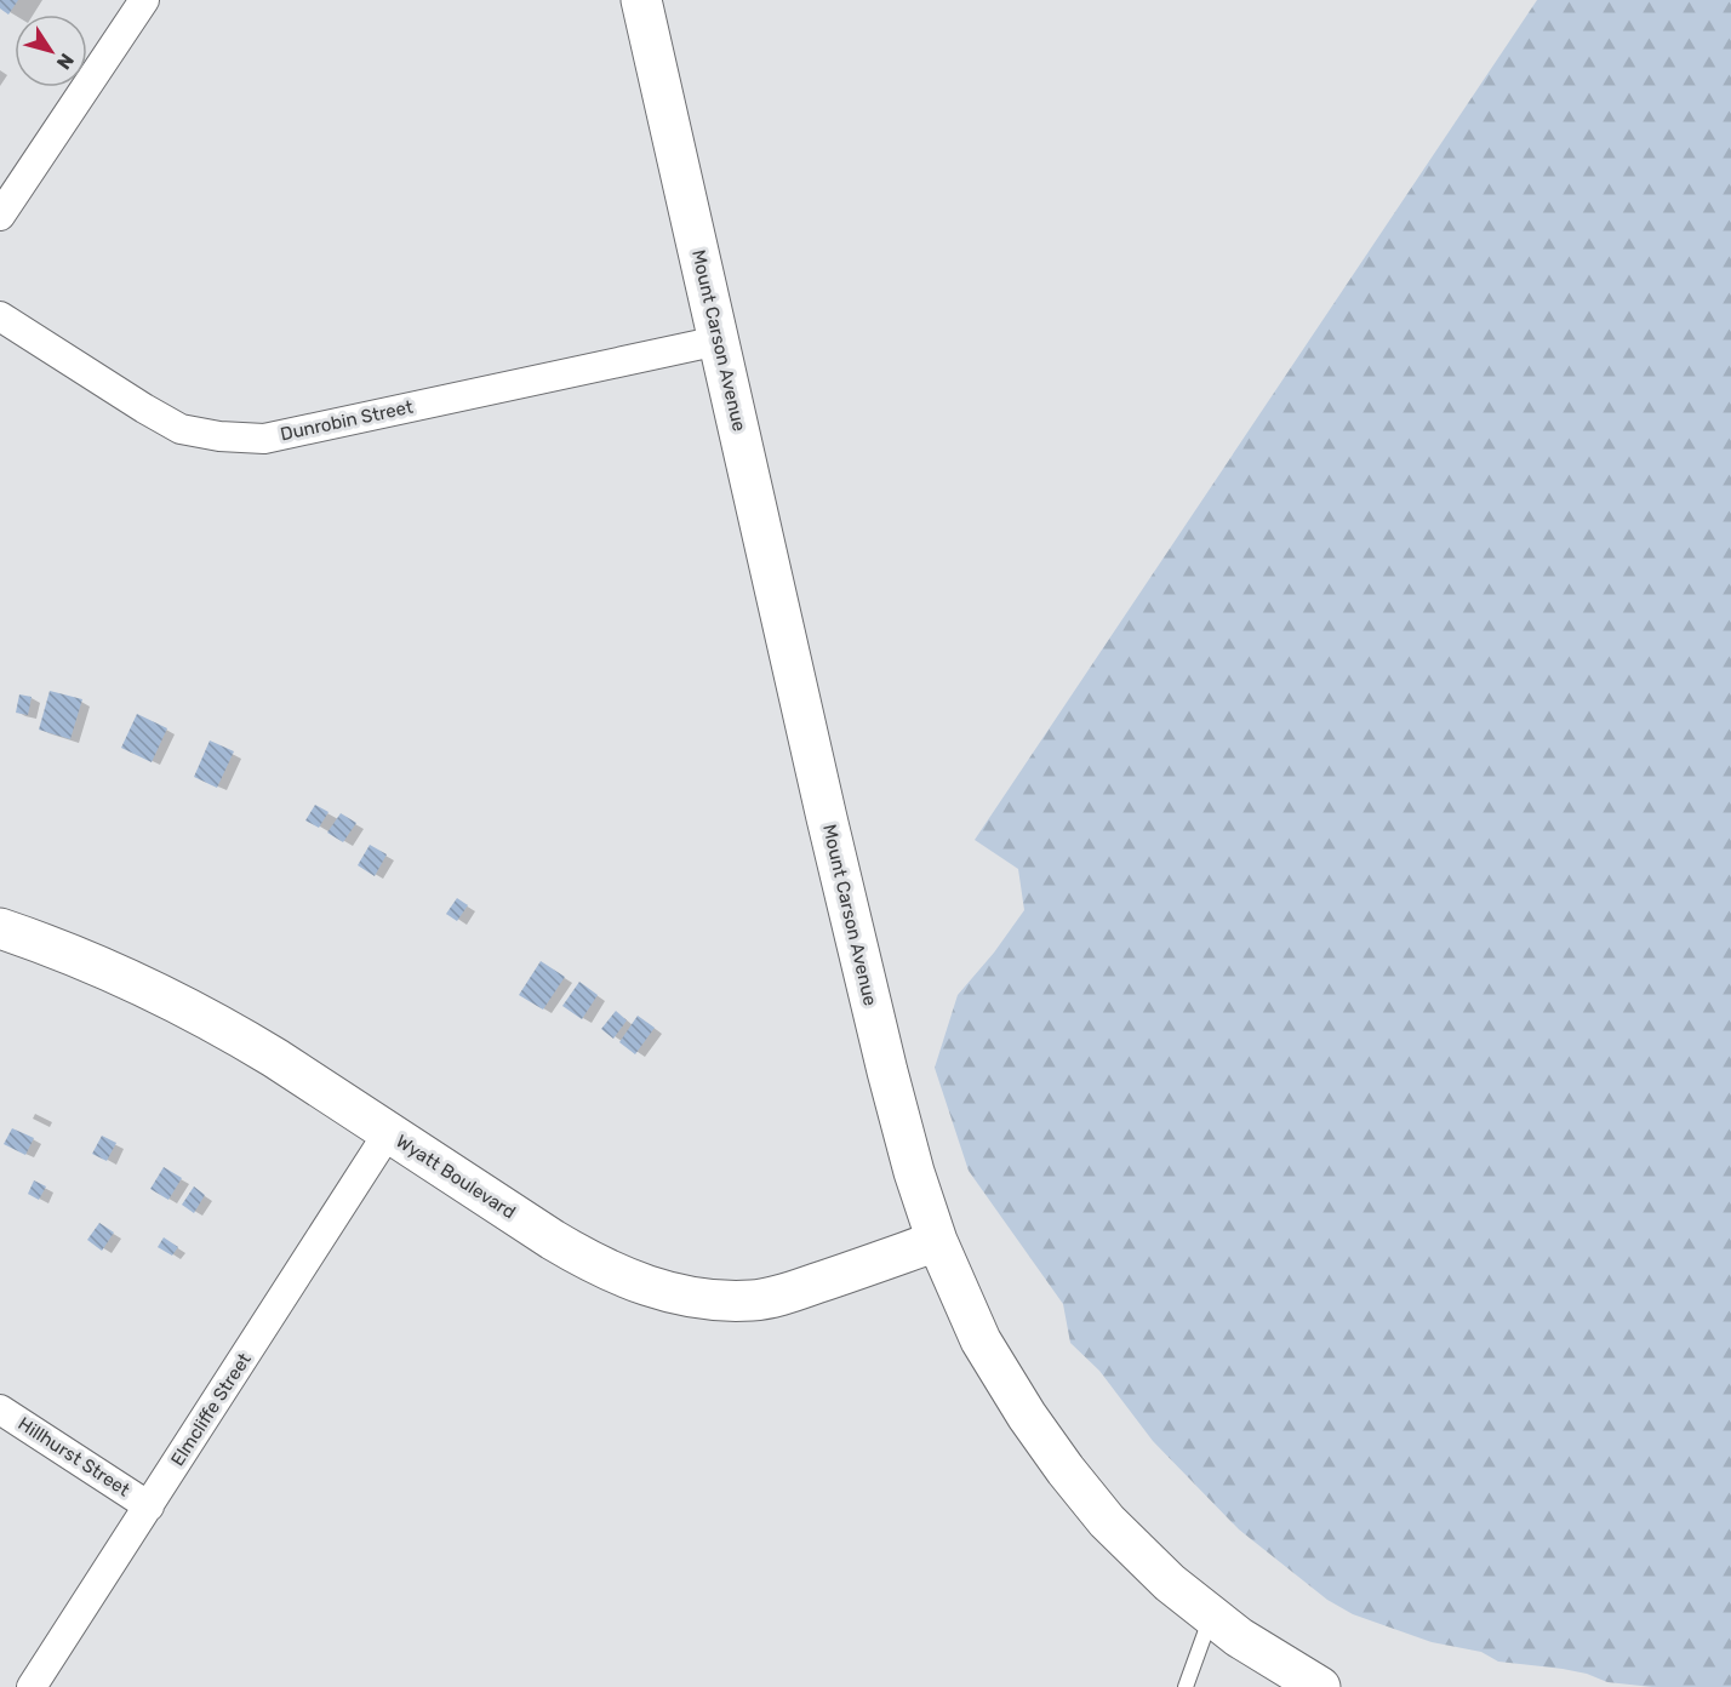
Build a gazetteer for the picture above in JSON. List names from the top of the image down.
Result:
{
  "streets": {
    "main road": ["Mount Carson Avenue", "Wyatt Boulevard"],
    "street": ["Dunrobin Street", "Elmcliffe Street", "Hillhurst Street"]
  },
  "crossings": [
    ["Mount Carson Avenue", "Dunrobin Street"],
    ["Mount Carson Avenue", "Wyatt Boulevard"],
    ["Wyatt Boulevard", "Elmcliffe Street"],
    ["Elmcliffe Street", "Hillhurst Street"]
  ],
  "north": "bottom right"
}
